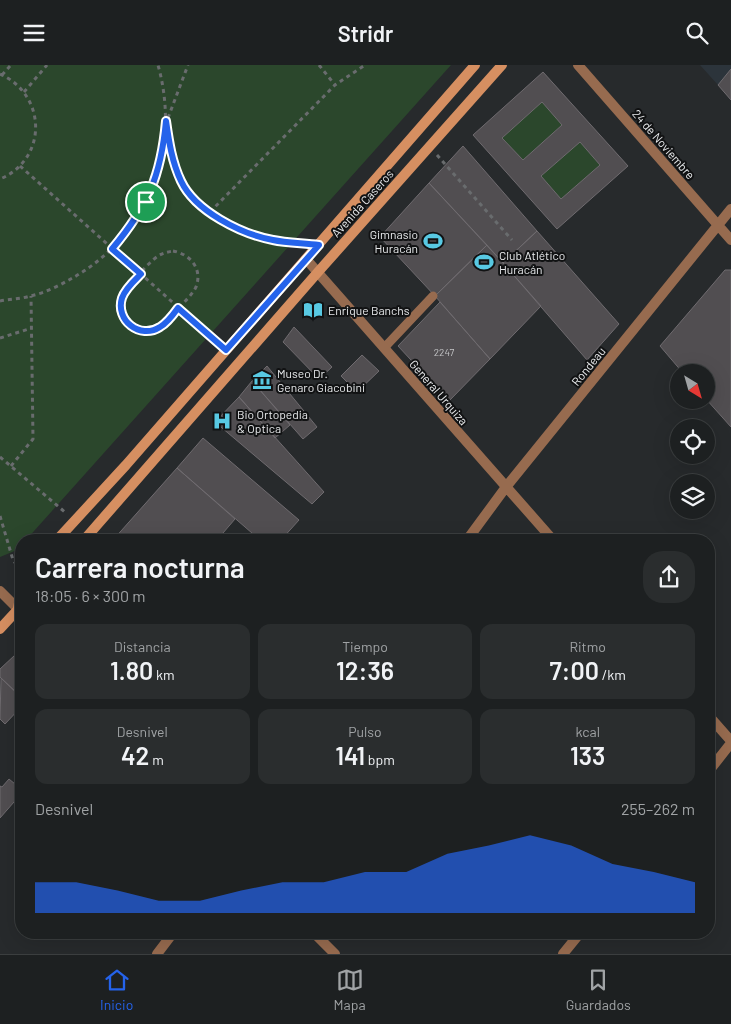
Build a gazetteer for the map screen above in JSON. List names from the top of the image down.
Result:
{
  "streets": {
    "main road": ["Avenida Caseros"],
    "street": ["24 de Noviembre", "Rondeau", "General Urquiza"]
  },
  "crossings": [
    ["24 de Noviembre", "Rondeau"],
    ["Avenida Caseros", "General Urquiza"],
    ["Rondeau", "General Urquiza"]
  ],
  "places": {
    "sports": ["Gimnasio Huracán", "Club Atlético Huracán"],
    "library": ["Enrique Banchs"],
    "museum": ["Museo Dr. Genaro Giacobini"],
    "hospital": ["Bio Ortopedia & Optica"]
  },
  "house_numbers": ["2247"],
  "north": "bottom right",
  "page": {
    "header": "Stridr",
    "heading": ["Carrera nocturna", "18:05 · 6 × 300 m"],
    "stats": [
      ["Distancia", "1.80 km"],
      ["Tiempo", "12:36"],
      ["Ritmo", "7:00 /km"],
      ["Desnivel", "42 m"],
      ["Pulso", "141 bpm"],
      ["kcal", "133"]
    ],
    "chart": ["Desnivel", "255–262 m"],
    "tabs": ["Inicio", "Mapa", "Guardados"]
  }
}
